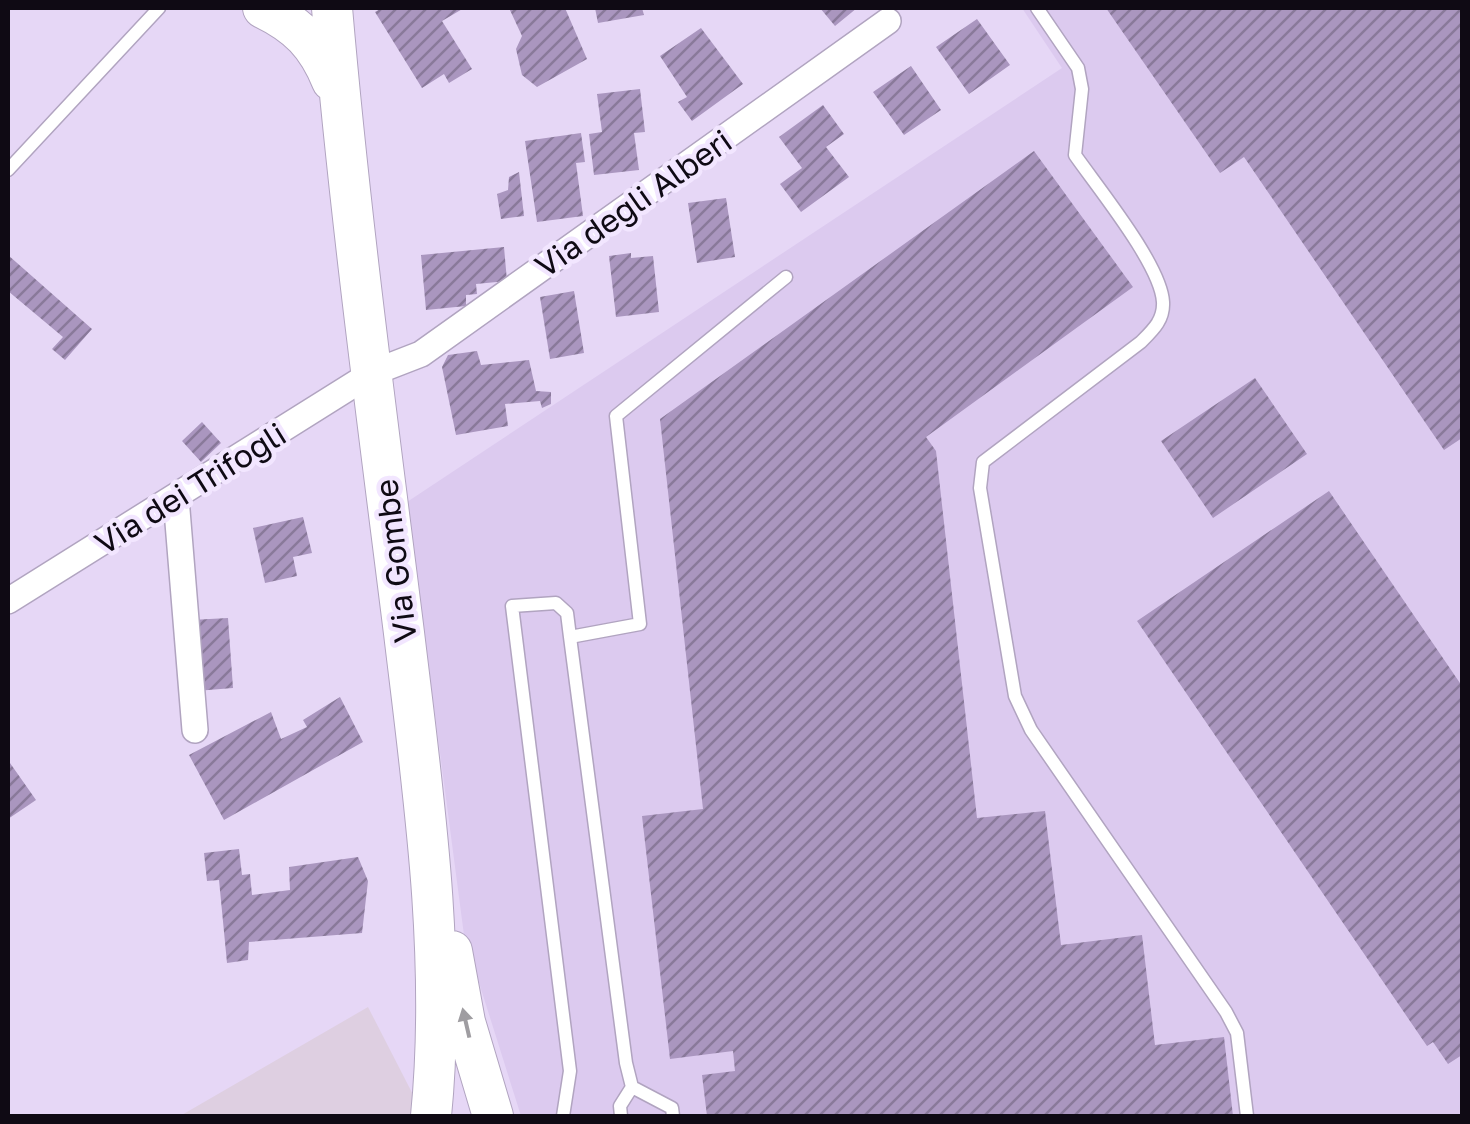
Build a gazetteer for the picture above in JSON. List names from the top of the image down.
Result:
{
  "streets": {
    "main road": ["Via Gombe"],
    "street": ["Via degli Alberi", "Via dei Trifogli"]
  },
  "crossings": [
    ["Via degli Alberi", "Via dei Trifogli"],
    ["Via degli Alberi", "Via Gombe"],
    ["Via dei Trifogli", "Via Gombe"]
  ]
}
